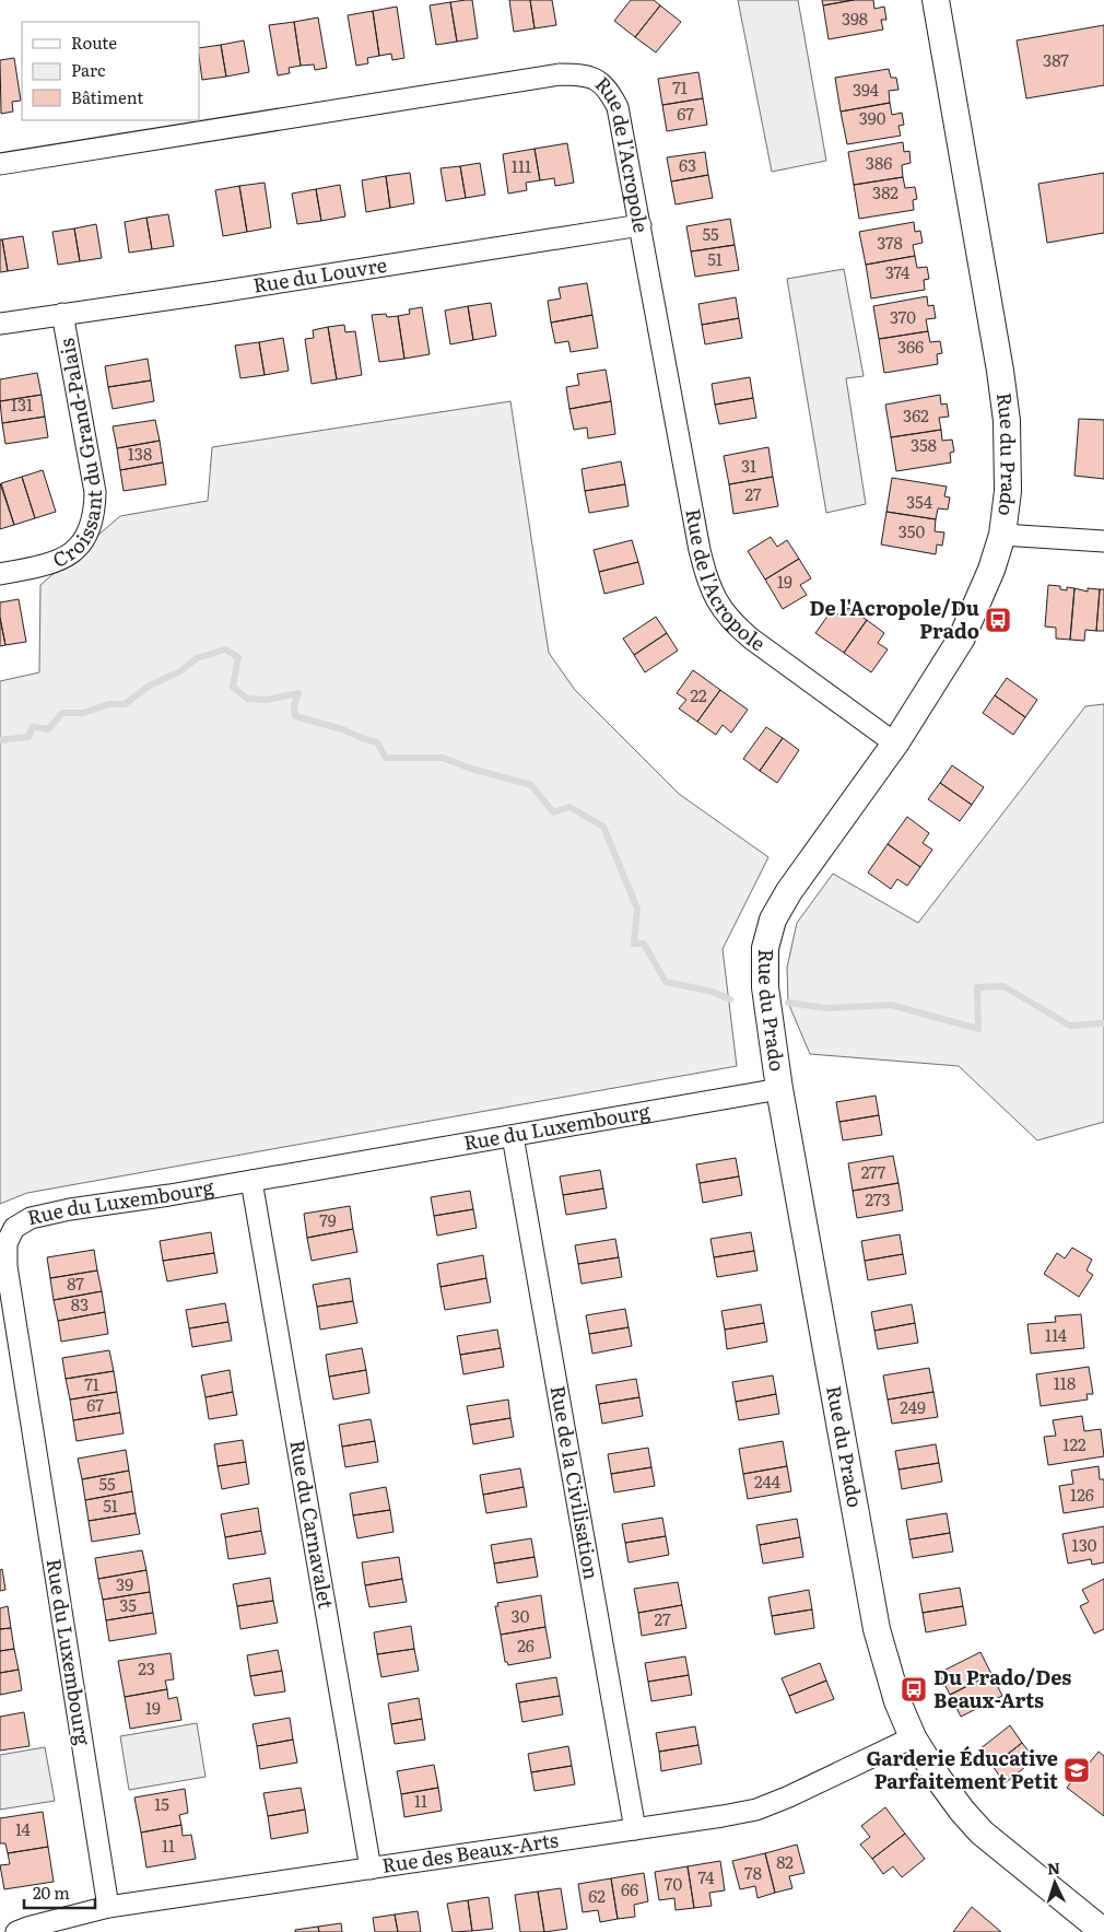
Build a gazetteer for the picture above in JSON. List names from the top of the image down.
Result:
{
  "streets": {
    "street": [
      "Rue de l'Acropole",
      "Rue du Louvre",
      "Croissant du Grand-Palais",
      "Rue du Prado",
      "Rue du Luxembourg",
      "Rue de la Civilisation",
      "Rue du Carnavalet",
      "Rue des Beaux-Arts"
    ]
  },
  "crossings": [
    ["Rue de l'Acropole", "Rue du Louvre"],
    ["Rue de l'Acropole", "Rue du Prado"],
    ["Rue du Louvre", "Croissant du Grand-Palais"],
    ["Rue du Prado", "Rue du Luxembourg"],
    ["Rue du Prado", "Rue des Beaux-Arts"],
    ["Rue du Luxembourg", "Rue de la Civilisation"],
    ["Rue du Luxembourg", "Rue du Carnavalet"],
    ["Rue du Luxembourg", "Rue des Beaux-Arts"],
    ["Rue de la Civilisation", "Rue des Beaux-Arts"],
    ["Rue du Carnavalet", "Rue des Beaux-Arts"]
  ],
  "places": {
    "bus stop": ["De l'Acropole/Du Prado", "Du Prado/Des Beaux-Arts"],
    "school or university": ["Garderie Éducative Parfaitement Petit"]
  },
  "house_numbers": [
    "398",
    "387",
    "71",
    "394",
    "67",
    "390",
    "386",
    "63",
    "111",
    "382",
    "55",
    "378",
    "51",
    "374",
    "370",
    "366",
    "131",
    "362",
    "358",
    "138",
    "31",
    "27",
    "354",
    "350",
    "19",
    "22",
    "277",
    "273",
    "79",
    "87",
    "83",
    "114",
    "118",
    "71",
    "67",
    "249",
    "122",
    "244",
    "55",
    "126",
    "51",
    "130",
    "39",
    "35",
    "30",
    "27",
    "26",
    "23",
    "19",
    "11",
    "15",
    "14",
    "11",
    "82",
    "78",
    "74",
    "70",
    "66",
    "62"
  ],
  "legend": ["Route", "Parc", "Bâtiment"],
  "scale_bar": "20 m",
  "north": "top"
}
